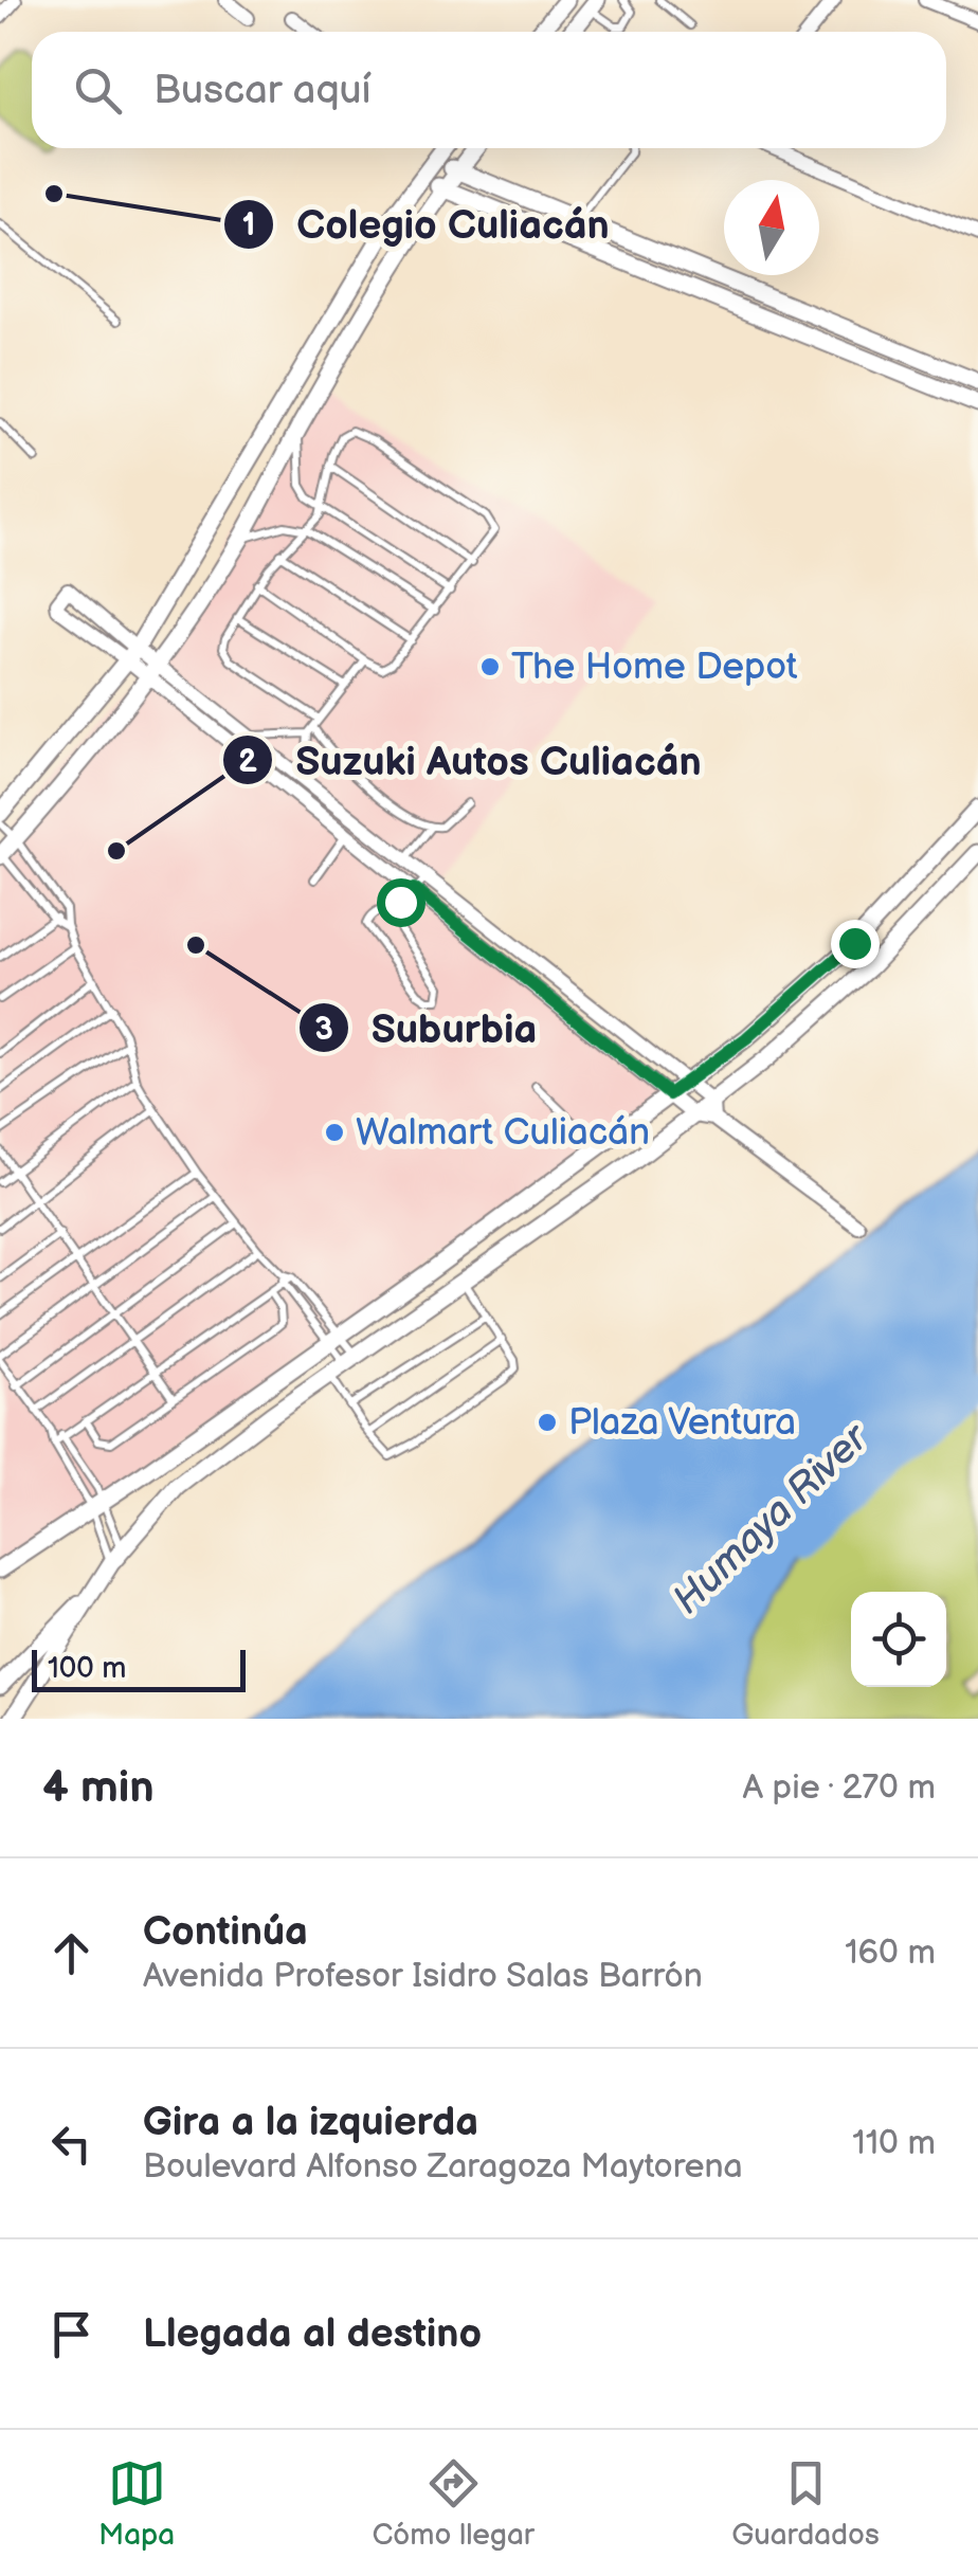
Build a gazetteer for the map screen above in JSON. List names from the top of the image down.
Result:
{
  "water": ["Humaya River"],
  "places": [
    "Colegio Culiacán",
    "The Home Depot",
    "Suzuki Autos Culiacán",
    "Suburbia",
    "Walmart Culiacán",
    "Plaza Ventura"
  ],
  "scale_bar": "100 m",
  "north": "top",
  "page": {
    "search": "Buscar aquí",
    "scale": "100 m",
    "heading": ["4 min", "A pie · 270 m"],
    "list": [
      ["Continúa", "Avenida Profesor Isidro Salas Barrón", "160 m"],
      ["Gira a la izquierda", "Boulevard Alfonso Zaragoza Maytorena", "110 m"],
      "Llegada al destino"
    ],
    "nav": ["Mapa", "Cómo llegar", "Guardados"]
  }
}
